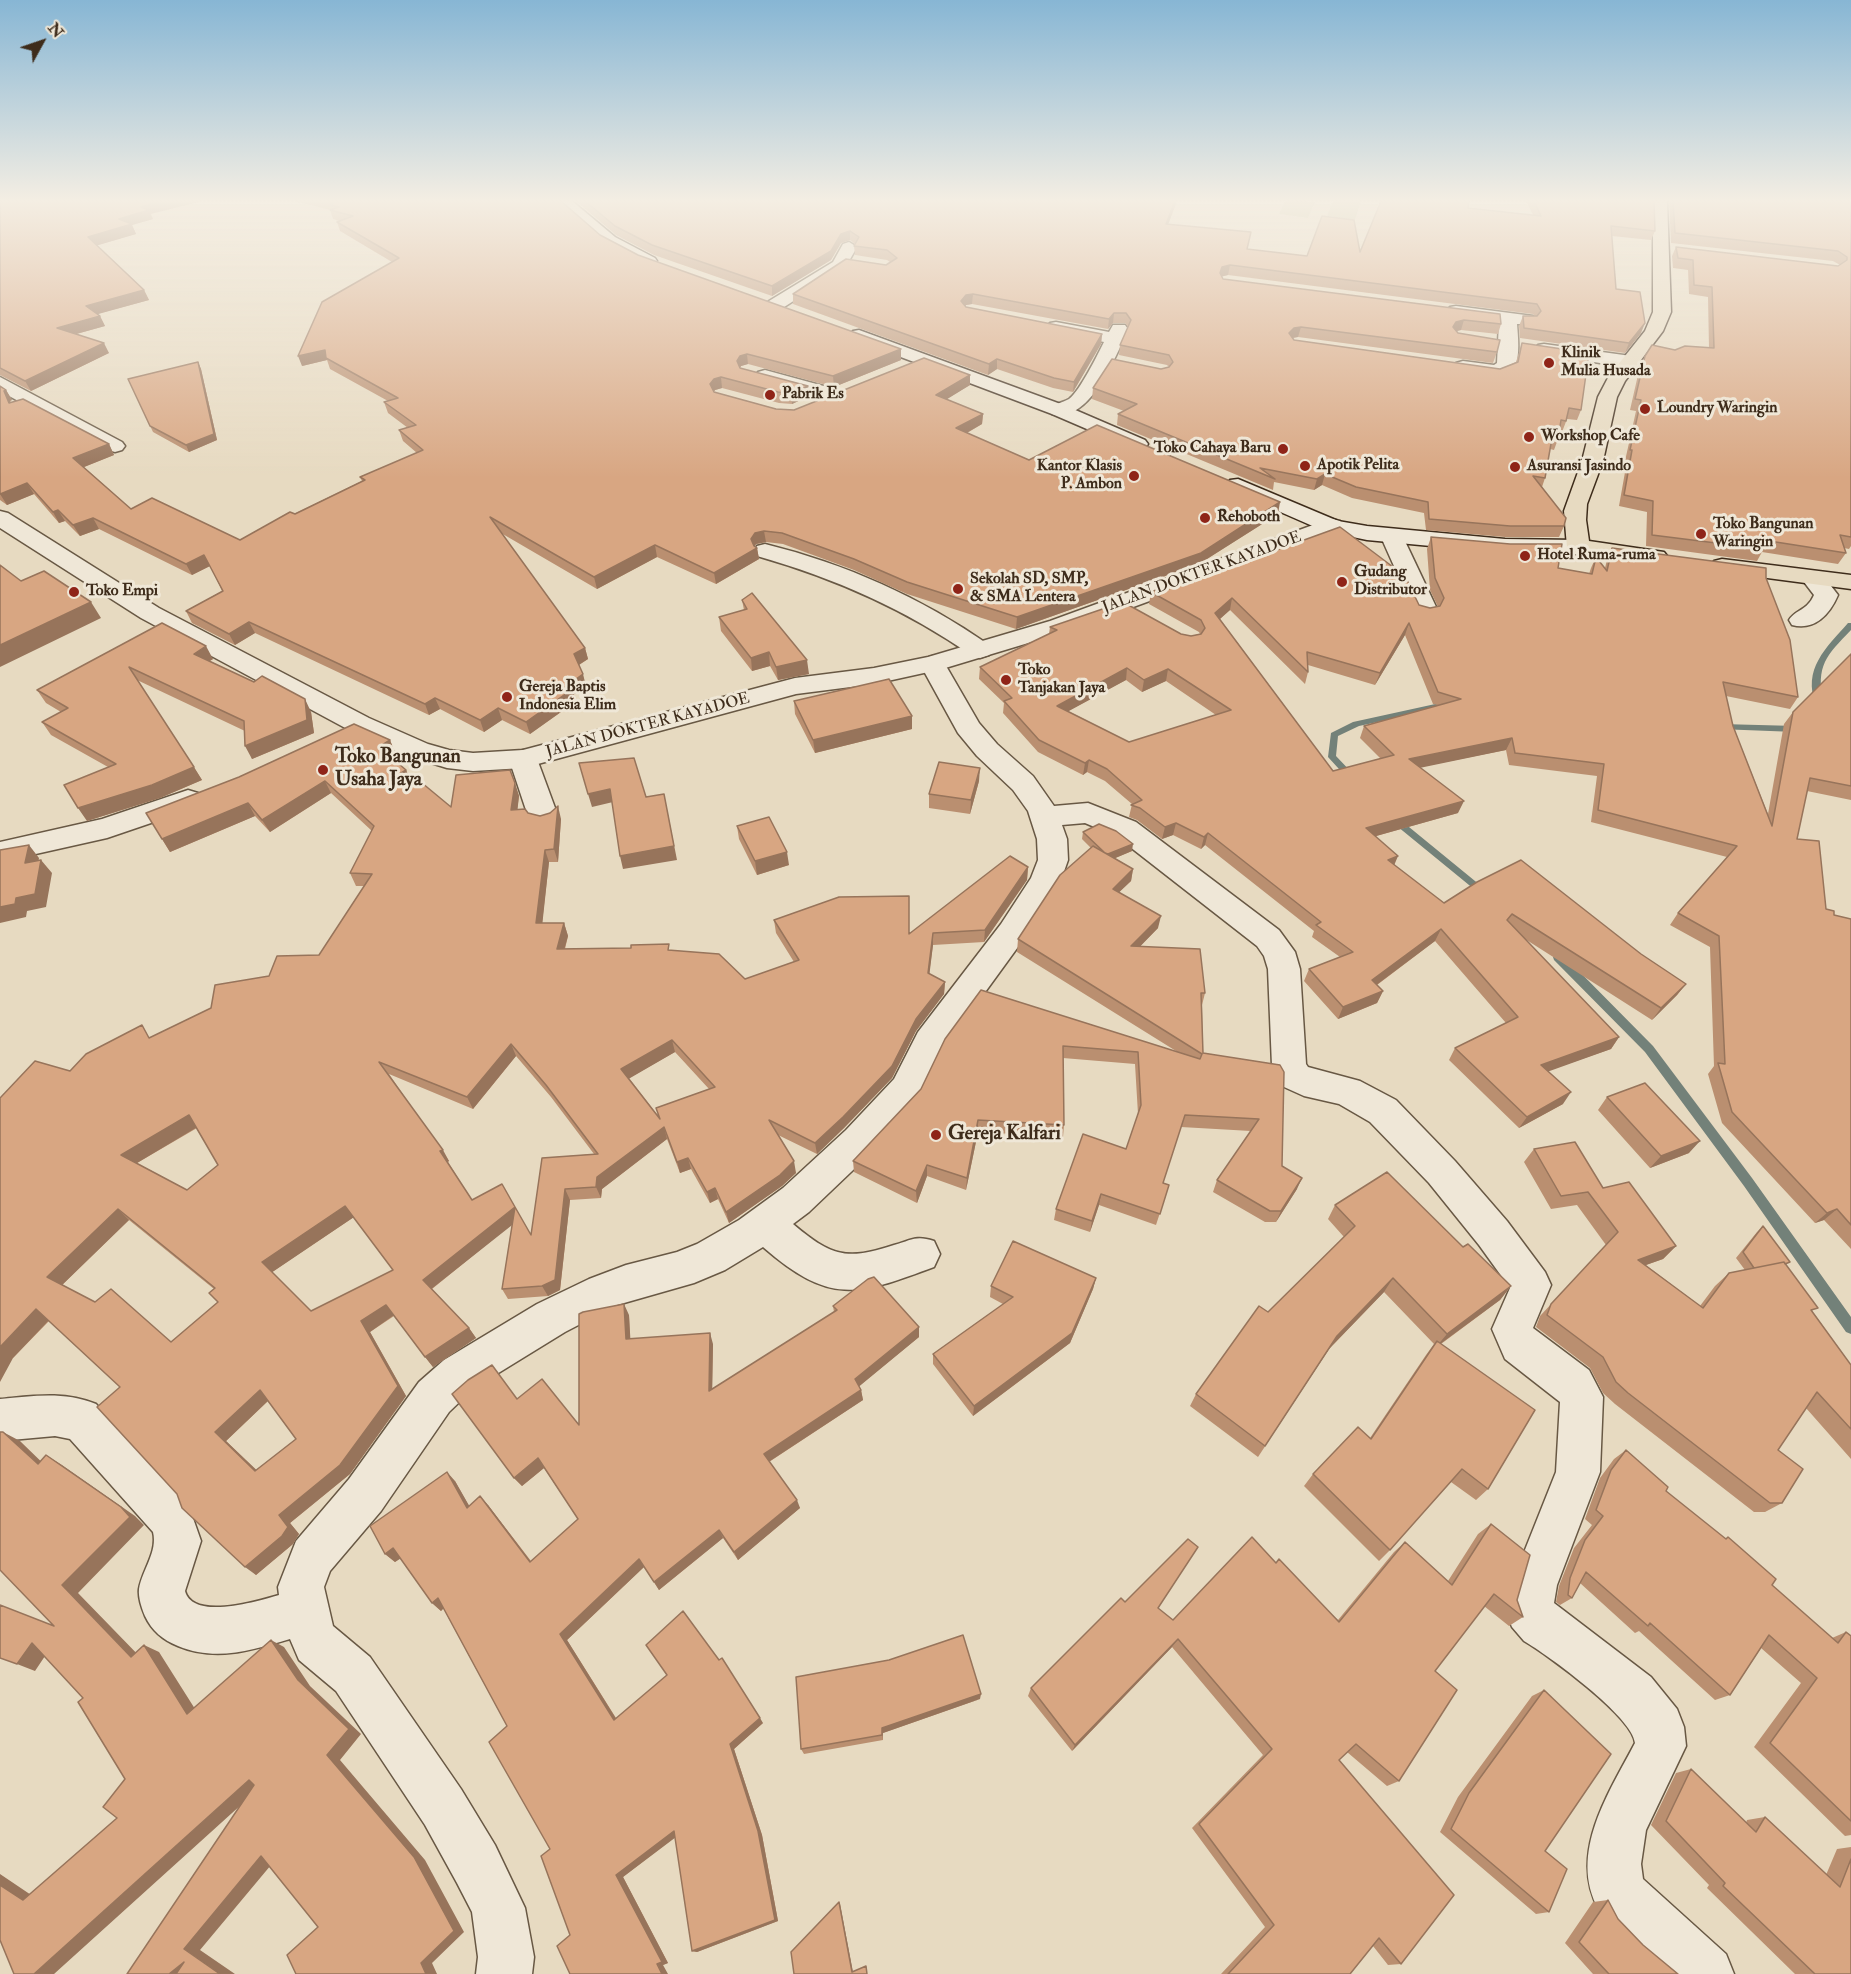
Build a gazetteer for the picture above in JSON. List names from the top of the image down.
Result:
{
  "streets": {
    "street": ["JALAN DOKTER KAYADOE"]
  },
  "places": [
    "Klinik Mulia Husada",
    "Pabrik Es",
    "Loundry Waringin",
    "Workshop Cafe",
    "Toko Cahaya Baru",
    "Apotik Pelita",
    "Asuransi Jasindo",
    "Kantor Klasis P. Ambon",
    "Rehoboth",
    "Toko Bangunan Waringin",
    "Hotel Ruma-ruma",
    "Gudang Distributor",
    "Sekolah SD, SMP, & SMA Lentera",
    "Toko Empi",
    "Toko Tanjakan Jaya",
    "Gereja Baptis Indonesia Elim",
    "Toko Bangunan Usaha Jaya",
    "Gereja Kalfari"
  ],
  "north": "top right"
}
